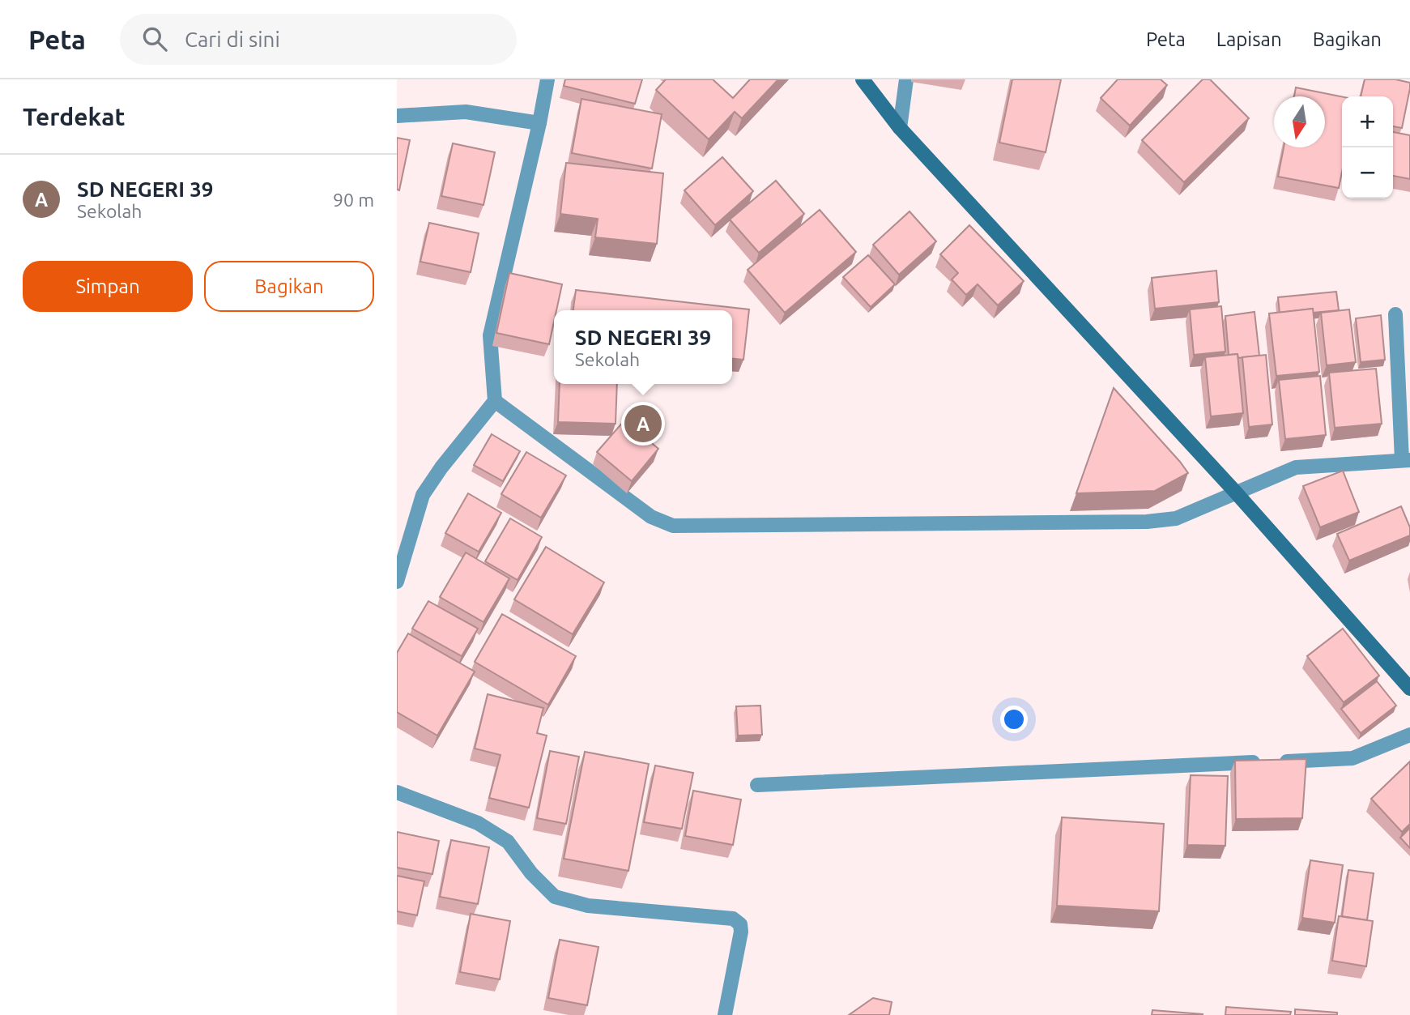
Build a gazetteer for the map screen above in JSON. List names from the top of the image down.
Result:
{
  "north": "bottom",
  "page": {
    "header": "Peta",
    "search": "Cari di sini",
    "nav": ["Peta", "Lapisan", "Bagikan"],
    "heading": "Terdekat",
    "map_buttons": ["+", "−"],
    "list": [
      {
        "mark": "A",
        "name": "SD NEGERI 39",
        "note": "Sekolah",
        "value": "90 m"
      }
    ],
    "buttons": ["Simpan", "Bagikan"],
    "popup": ["SD NEGERI 39", "Sekolah"],
    "pins": "A"
  }
}
